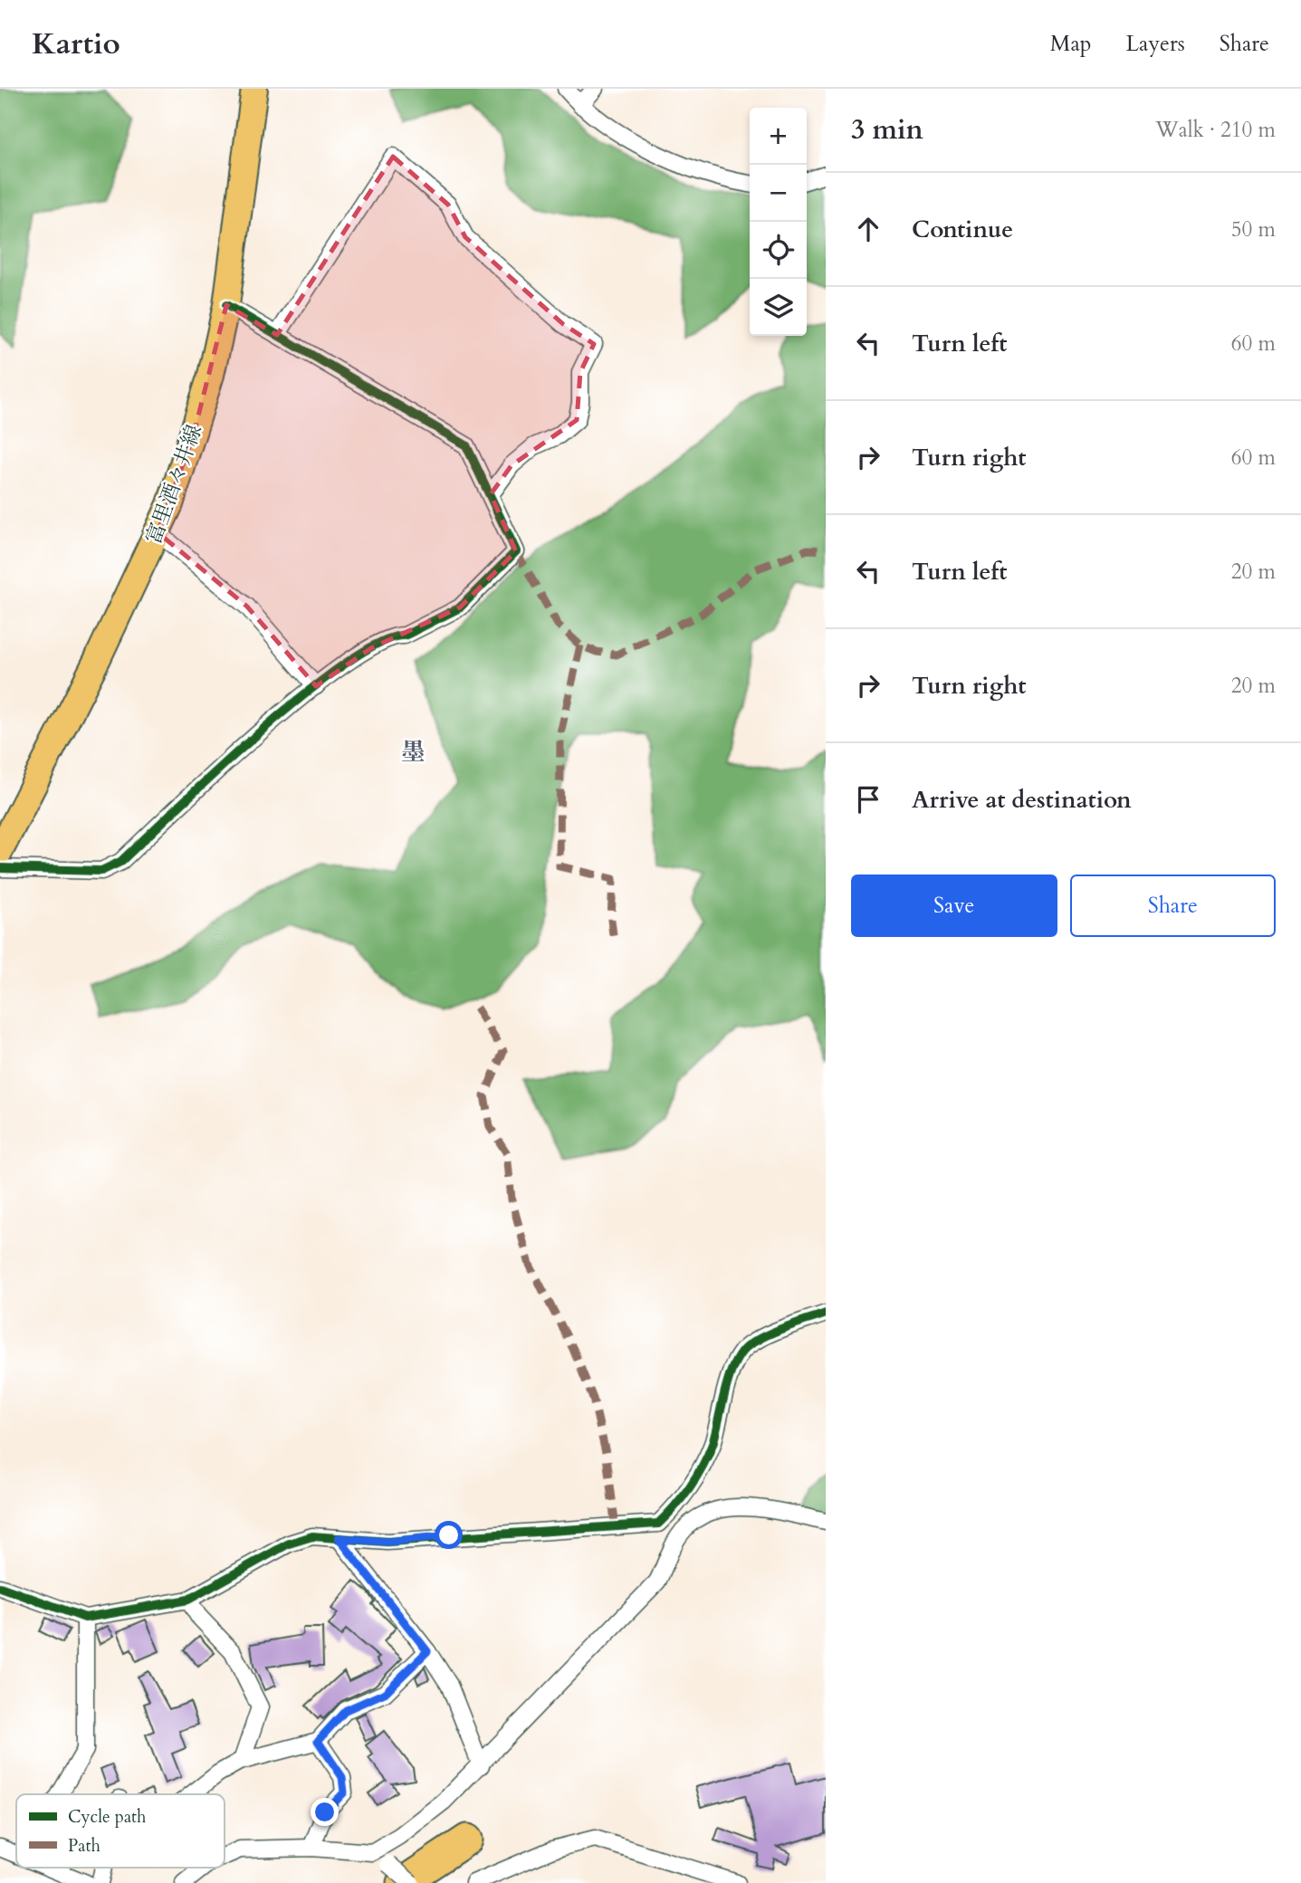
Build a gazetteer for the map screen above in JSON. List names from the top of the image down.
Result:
{
  "streets": {
    "main road": ["富里酒々井線"]
  },
  "districts": ["墨"],
  "legend": ["Cycle path", "Path"],
  "page": {
    "header": "Kartio",
    "nav": ["Map", "Layers", "Share"],
    "heading": ["3 min", "Walk · 210 m"],
    "map_buttons": ["+", "−"],
    "list": [
      ["Continue", "50 m"],
      ["Turn left", "60 m"],
      ["Turn right", "60 m"],
      ["Turn left", "20 m"],
      ["Turn right", "20 m"],
      "Arrive at destination"
    ],
    "buttons": ["Save", "Share"]
  }
}
